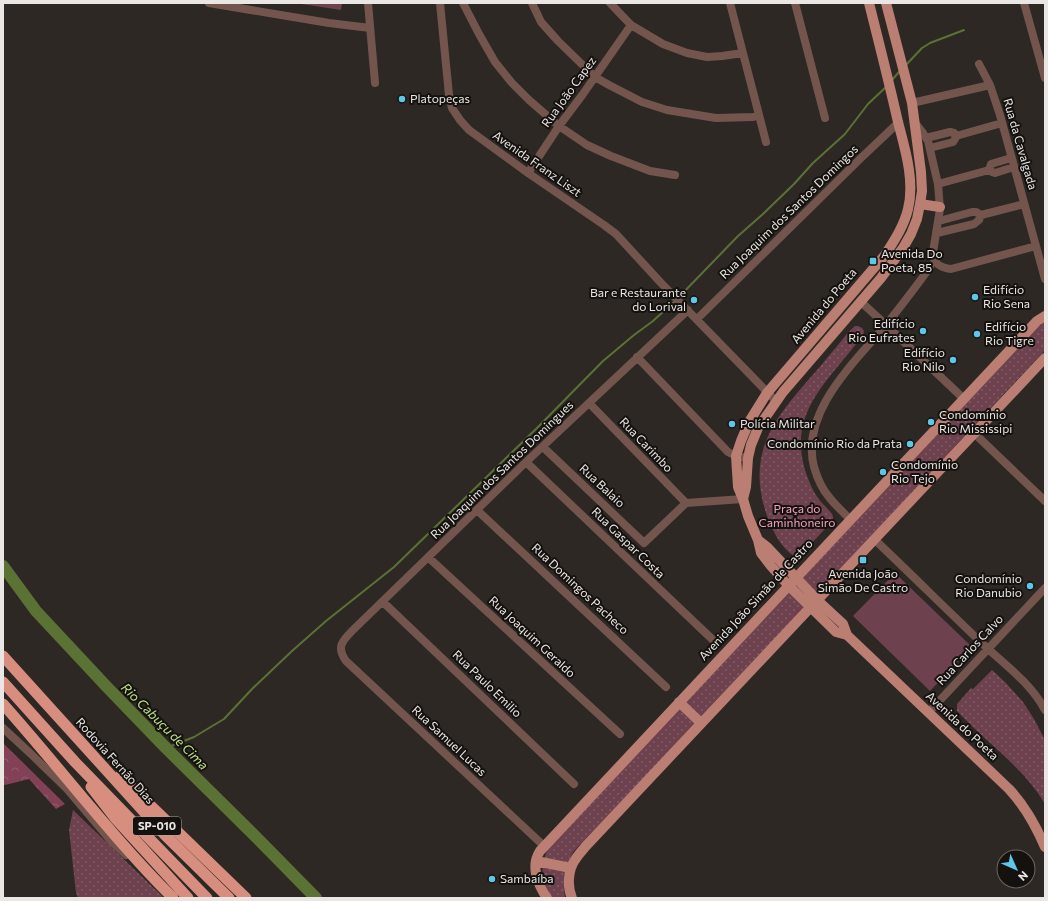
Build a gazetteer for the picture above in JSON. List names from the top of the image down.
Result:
{
  "streets": {
    "highway": ["Rodovia Fernão Dias", "SP-010"],
    "main road": ["Avenida do Poeta", "Avenida João Simão de Castro"],
    "street": [
      "Rua João Capez",
      "Rua da Cavalgada",
      "Avenida Franz Liszt",
      "Rua Joaquim dos Santos Domingos",
      "Rua Carimbo",
      "Rua Joaquim dos Santos Domingues",
      "Rua Balaio",
      "Rua Gaspar Costa",
      "Rua Domingos Pacheco",
      "Rua Joaquim Geraldo",
      "Rua Carlos Calvo",
      "Rua Paulo Emilio",
      "Rua Samuel Lucas"
    ]
  },
  "crossings": [
    ["Rua João Capez", "Avenida Franz Liszt"],
    ["Rua da Cavalgada", "Avenida do Poeta"],
    ["Avenida Franz Liszt", "Rua Joaquim dos Santos Domingos"],
    ["Avenida Franz Liszt", "Avenida do Poeta"],
    ["Avenida Franz Liszt", "Rua Joaquim dos Santos Domingues"],
    ["Rua Joaquim dos Santos Domingos", "Avenida do Poeta"],
    ["Avenida do Poeta", "Avenida João Simão de Castro"],
    ["Avenida do Poeta", "Rua Carlos Calvo"],
    ["Rua Carimbo", "Rua Joaquim dos Santos Domingues"],
    ["Rua Carimbo", "Rua Balaio"],
    ["Rua Joaquim dos Santos Domingues", "Rua Balaio"],
    ["Rua Joaquim dos Santos Domingues", "Rua Gaspar Costa"],
    ["Rua Joaquim dos Santos Domingues", "Rua Domingos Pacheco"],
    ["Rua Joaquim dos Santos Domingues", "Rua Joaquim Geraldo"],
    ["Rua Joaquim dos Santos Domingues", "Rua Paulo Emilio"],
    ["Rua Joaquim dos Santos Domingues", "Rua Samuel Lucas"],
    ["Avenida João Simão de Castro", "Rua Samuel Lucas"]
  ],
  "water": ["Rio Cabuçu de Cima"],
  "parks": ["Praça do Caminhoneiro"],
  "places": {
    "other": [
      "Platopeças",
      "Edifício Rio Sena",
      "Bar e Restaurante do Lorival",
      "Edifício Rio Eufrates",
      "Edifício Rio Tigre",
      "Edifício Rio Nilo",
      "Condomínio Rio Mississipi",
      "Polícia Militar",
      "Condomínio Rio da Prata",
      "Condomínio Rio Tejo",
      "Condomínio Rio Danubio",
      "Sambaíba"
    ],
    "transit": ["Avenida Do Poeta, 85", "Avenida João Simão De Castro"]
  },
  "north": "bottom right"
}
